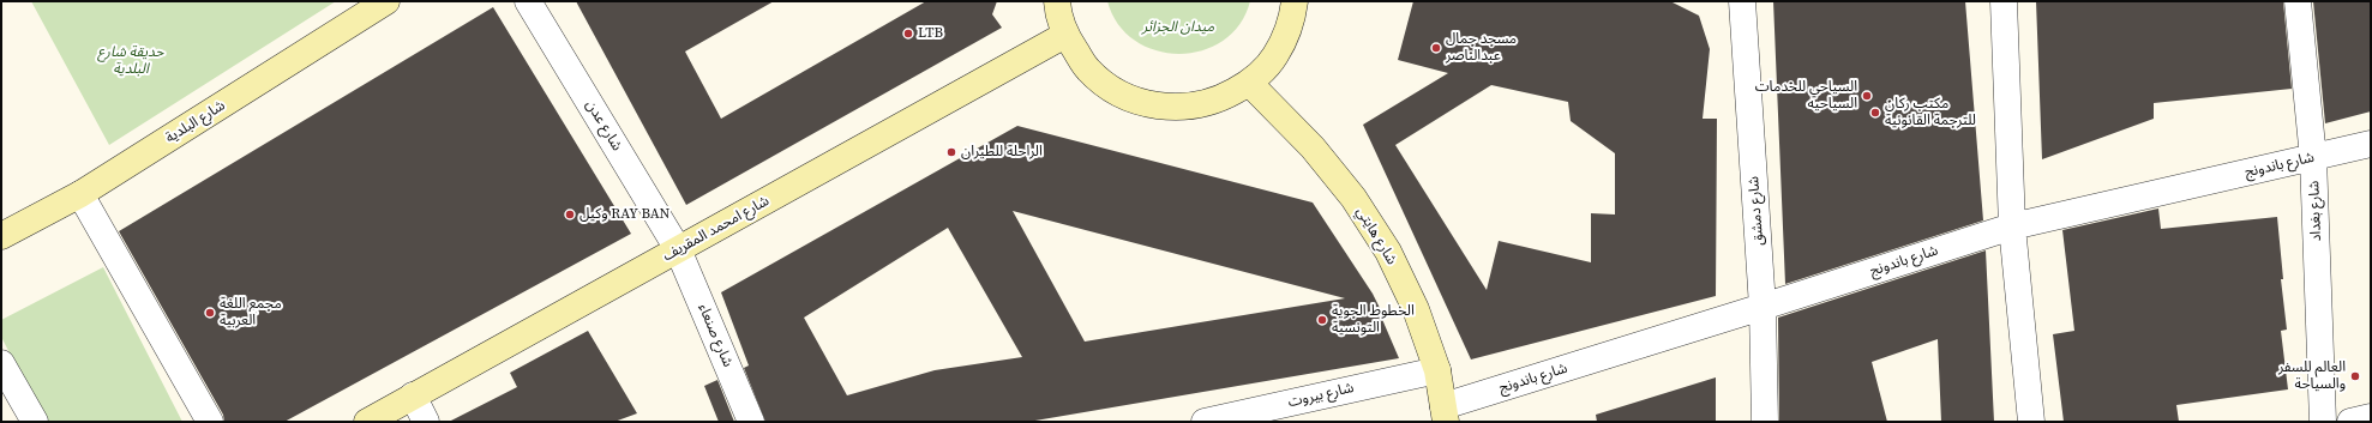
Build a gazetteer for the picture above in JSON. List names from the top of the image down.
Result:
{
  "streets": {
    "street": [
      "شارع البلدية",
      "شارع عدن",
      "شارع باندونج",
      "شارع دمشق",
      "شارع بغداد",
      "شارع امحمد المقريف",
      "شارع هايتي",
      "شارع صنعاء",
      "شارع بيروت"
    ]
  },
  "crossings": [
    ["شارع عدن", "شارع امحمد المقريف"],
    ["شارع عدن", "شارع صنعاء"],
    ["شارع باندونج", "شارع دمشق"],
    ["شارع باندونج", "شارع بغداد"],
    ["شارع باندونج", "شارع هايتي"],
    ["شارع امحمد المقريف", "شارع صنعاء"],
    ["شارع هايتي", "شارع بيروت"]
  ],
  "parks": ["ميدان الجزائر", "حديقة شارع البلدية"],
  "places": [
    "LTB",
    "مسجد جمال عبدالناصر",
    "السياحي للخدمات السياحيه",
    "مكتب ركان للترجمة القانونية",
    "الراحلة للطيران",
    "وكيل RAY BAN",
    "مجمع اللغة العربية",
    "الخطوط الجوية التونسية",
    "العالم للسفر والسياحة"
  ]
}
